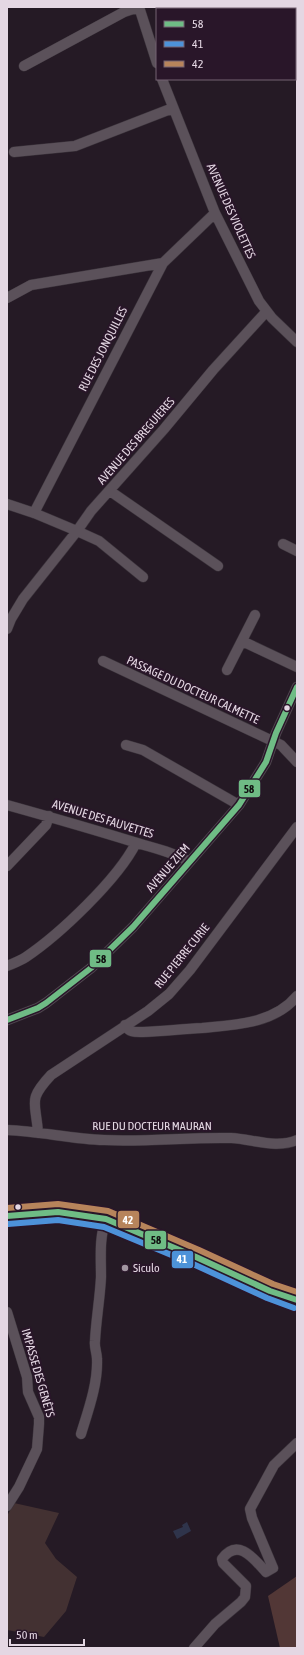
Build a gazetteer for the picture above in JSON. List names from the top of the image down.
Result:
{
  "streets": {
    "street": [
      "AVENUE DES VIOLETTES",
      "RUE DES JONQUILLES",
      "AVENUE DES BREGUIERES",
      "PASSAGE DU DOCTEUR CALMETTE",
      "AVENUE DES FAUVETTES",
      "AVENUE ZIEM",
      "RUE PIERRE CURIE",
      "RUE DU DOCTEUR MAURAN",
      "IMPASSE DES GENÊTS"
    ]
  },
  "crossings": [
    ["AVENUE DES VIOLETTES", "RUE DES JONQUILLES"],
    ["AVENUE DES VIOLETTES", "AVENUE DES BREGUIERES"],
    ["PASSAGE DU DOCTEUR CALMETTE", "AVENUE ZIEM"],
    ["AVENUE DES FAUVETTES", "AVENUE ZIEM"],
    ["RUE PIERRE CURIE", "RUE DU DOCTEUR MAURAN"]
  ],
  "places": ["Siculo"],
  "lines": ["transit line 58", "transit line 42", "transit line 41"],
  "legend": ["58", "41", "42"],
  "scale_bar": "50 m"
}
